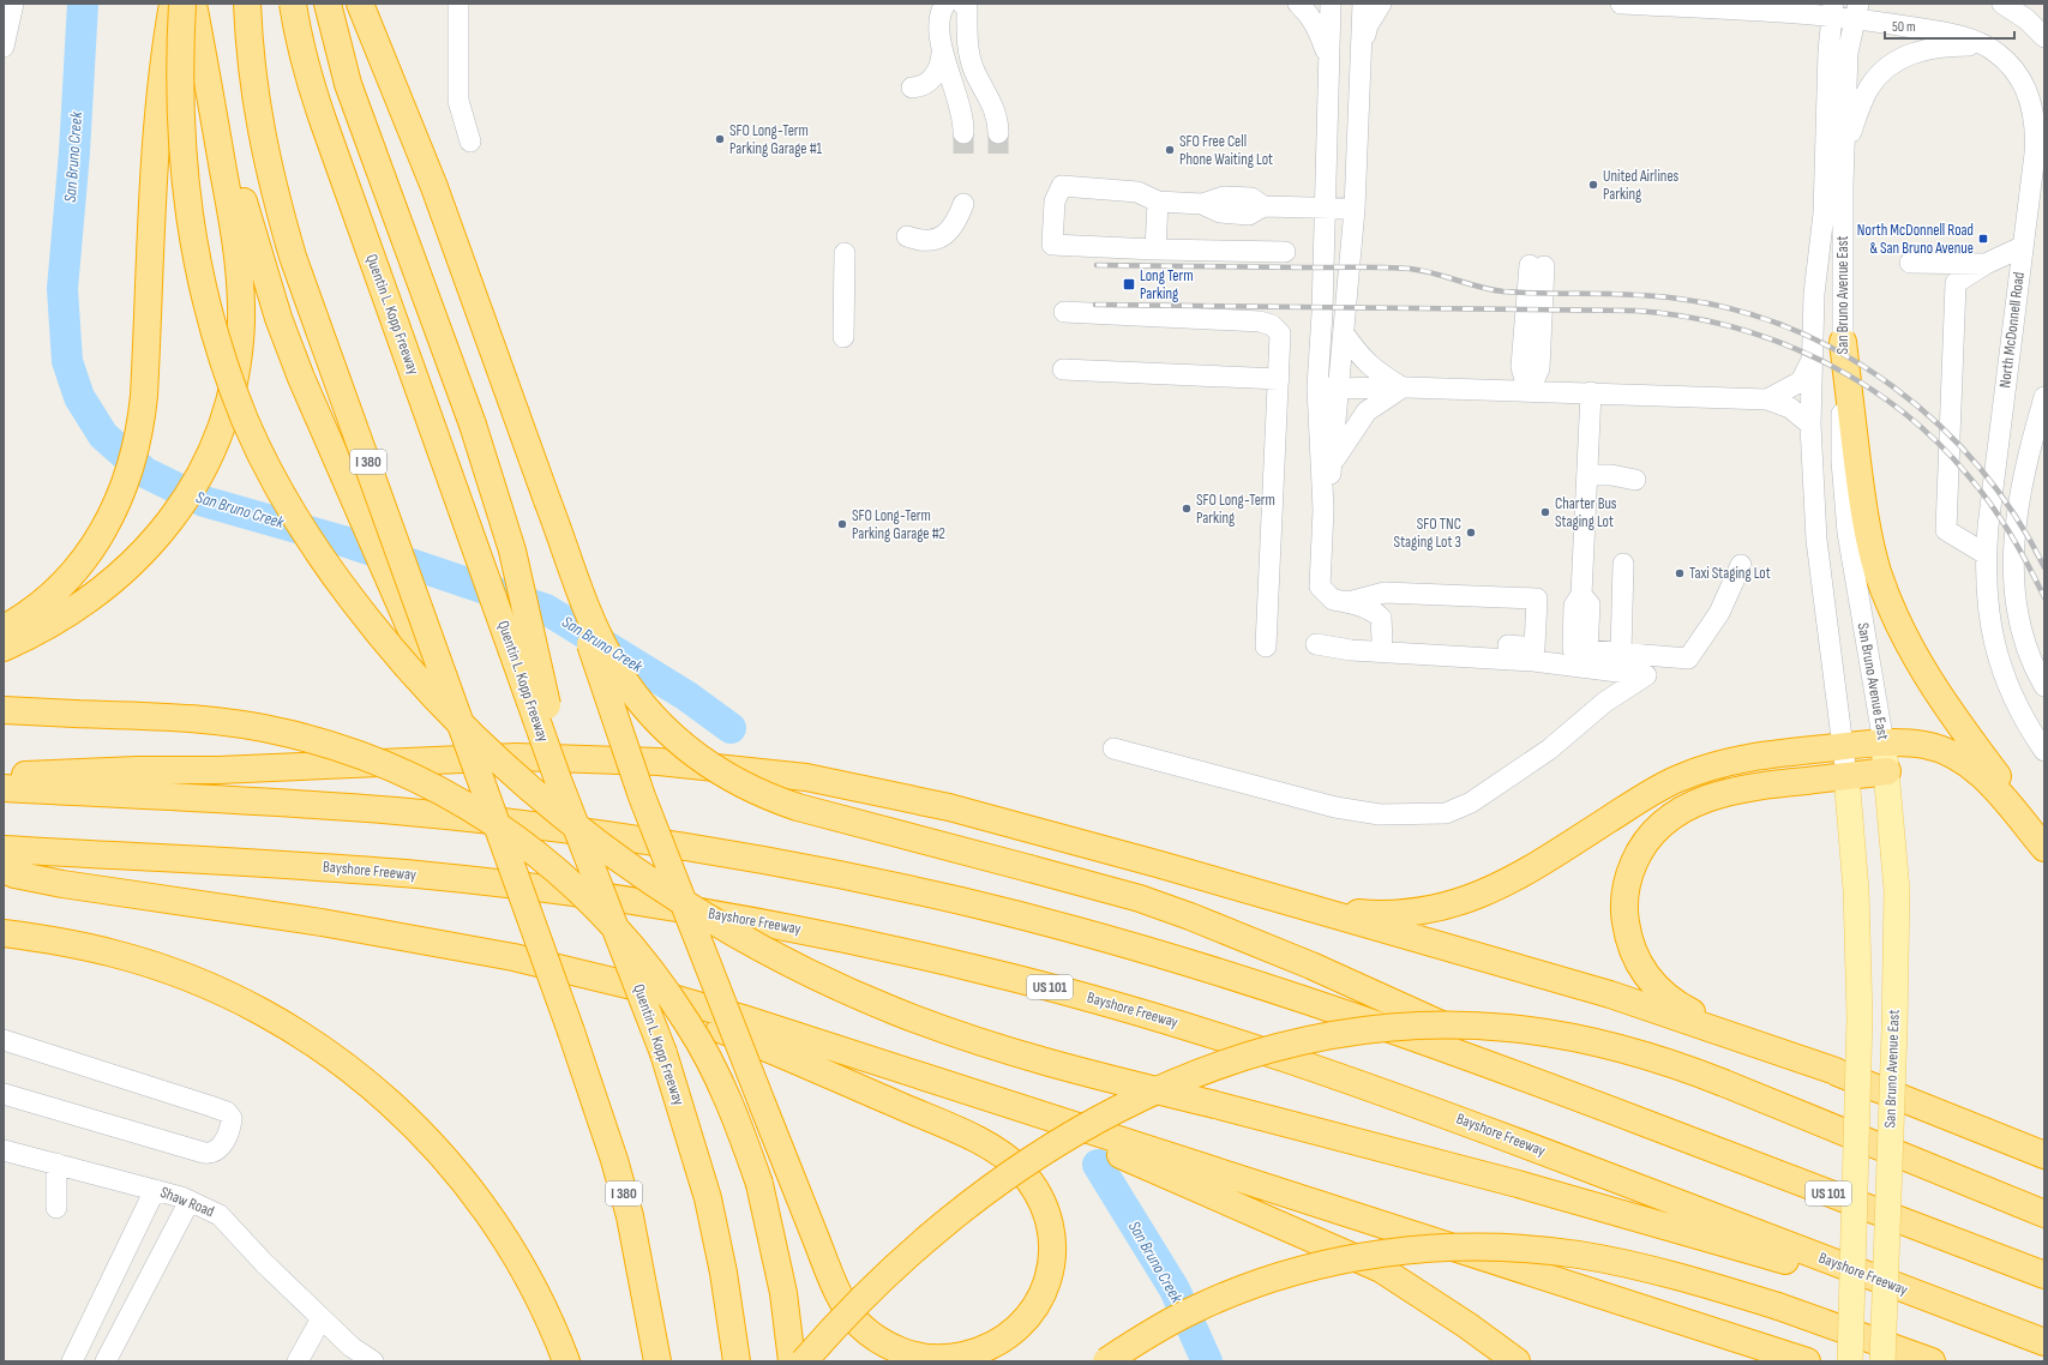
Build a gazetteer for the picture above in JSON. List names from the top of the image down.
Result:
{
  "streets": {
    "highway": [
      "Quentin L. Kopp Freeway",
      "I 380",
      "Bayshore Freeway",
      "US 101"
    ],
    "main road": ["San Bruno Avenue East"],
    "street": ["North McDonnell Road", "Shaw Road"]
  },
  "crossings": [
    ["San Bruno Avenue East", "North McDonnell Road"]
  ],
  "water": ["San Bruno Creek"],
  "places": {
    "other": [
      "SFO Long-Term Parking Garage #1",
      "SFO Free Cell Phone Waiting Lot",
      "United Airlines Parking",
      "SFO Long-Term Parking",
      "Charter Bus Staging Lot",
      "SFO Long-Term Parking Garage #2",
      "SFO TNC Staging Lot 3",
      "Taxi Staging Lot"
    ],
    "transit": ["North McDonnell Road & San Bruno Avenue", "Long Term Parking"]
  },
  "scale_bar": "50 m"
}
